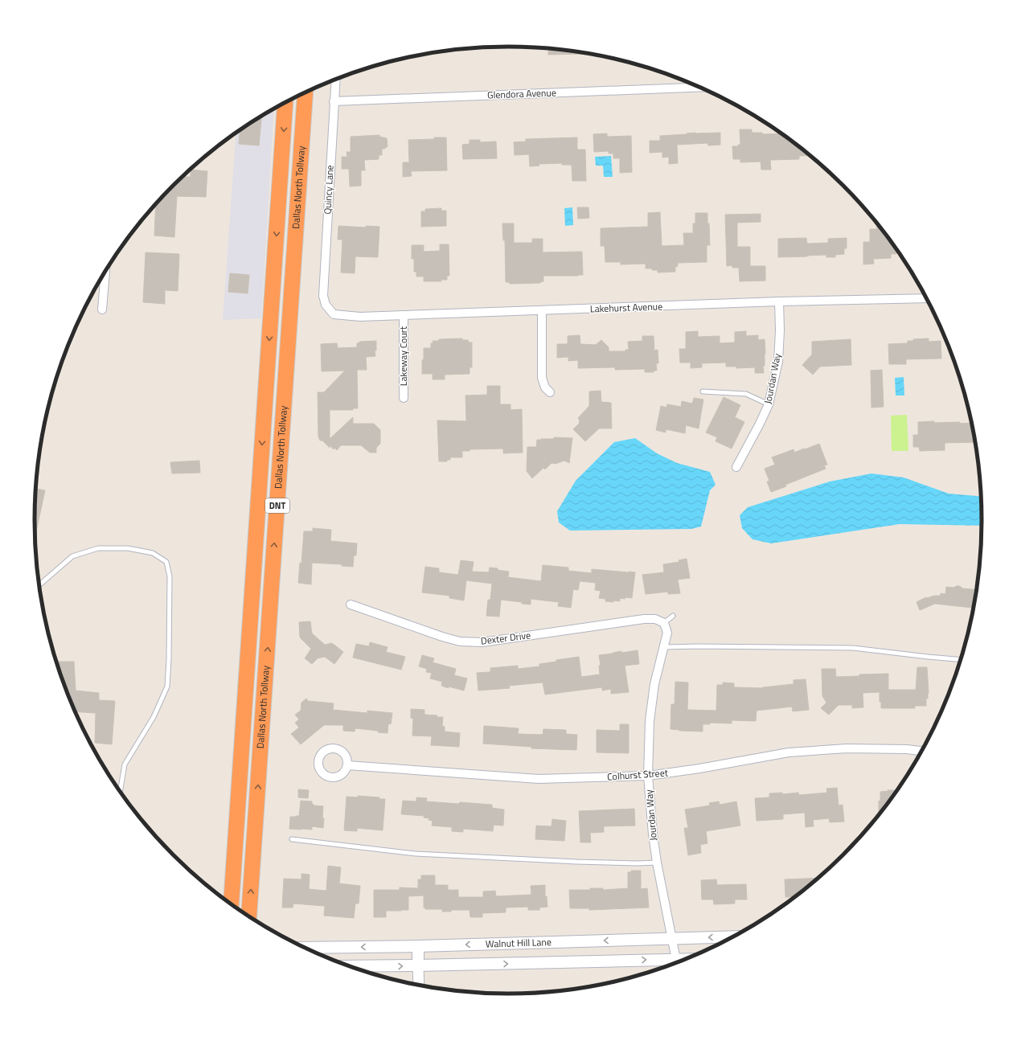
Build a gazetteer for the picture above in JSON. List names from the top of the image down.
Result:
{
  "streets": {
    "highway": ["Dallas North Tollway", "DNT"],
    "main road": ["Walnut Hill Lane"],
    "street": [
      "Glendora Avenue",
      "Quincy Lane",
      "Lakehurst Avenue",
      "Lakeway Court",
      "Jourdan Way",
      "Dexter Drive",
      "Colhurst Street"
    ]
  },
  "crossings": [
    ["Glendora Avenue", "Quincy Lane"],
    ["Quincy Lane", "Lakehurst Avenue"],
    ["Lakehurst Avenue", "Lakeway Court"],
    ["Lakehurst Avenue", "Jourdan Way"],
    ["Jourdan Way", "Dexter Drive"],
    ["Jourdan Way", "Colhurst Street"],
    ["Jourdan Way", "Walnut Hill Lane"]
  ]
}
